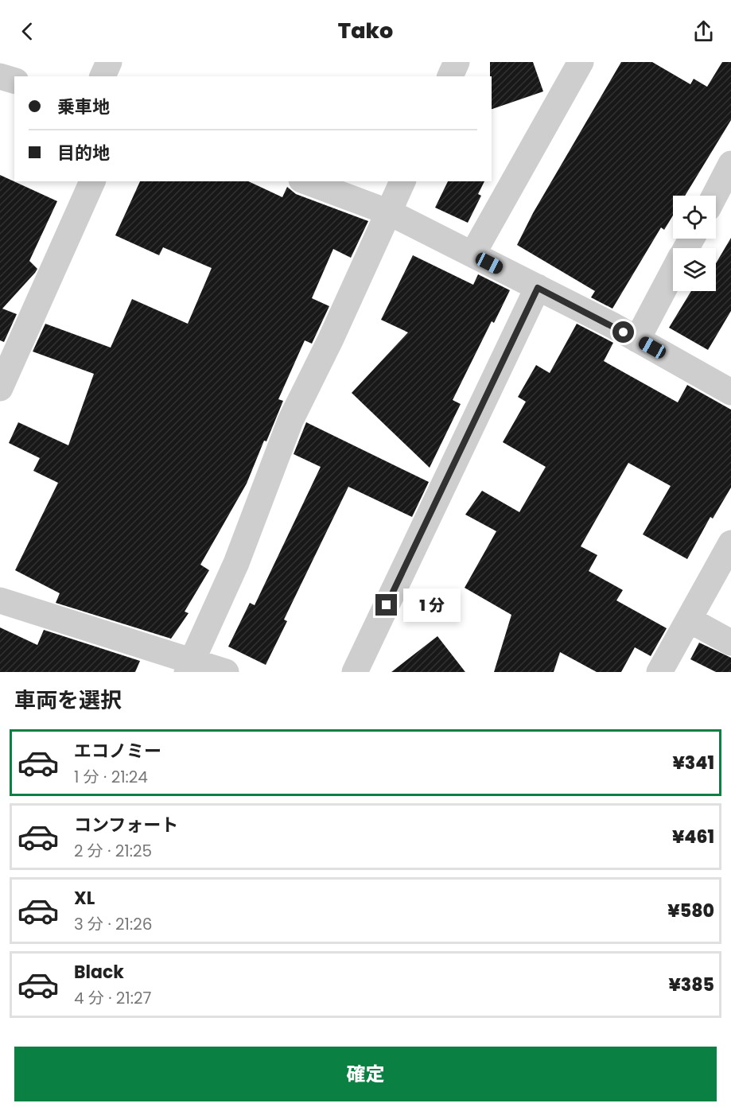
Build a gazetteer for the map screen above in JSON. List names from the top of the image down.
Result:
{
  "page": {
    "header": "Tako",
    "banner": ["乗車地", "目的地"],
    "bubble": "1 分",
    "heading": "車両を選択",
    "list": [
      {
        "name": "エコノミー",
        "note": "1 分 · 21:24",
        "value": "¥341"
      },
      {
        "name": "コンフォート",
        "note": "2 分 · 21:25",
        "value": "¥461"
      },
      {
        "name": "XL",
        "note": "3 分 · 21:26",
        "value": "¥580"
      },
      {
        "name": "Black",
        "note": "4 分 · 21:27",
        "value": "¥385"
      }
    ],
    "buttons": "確定"
  }
}
